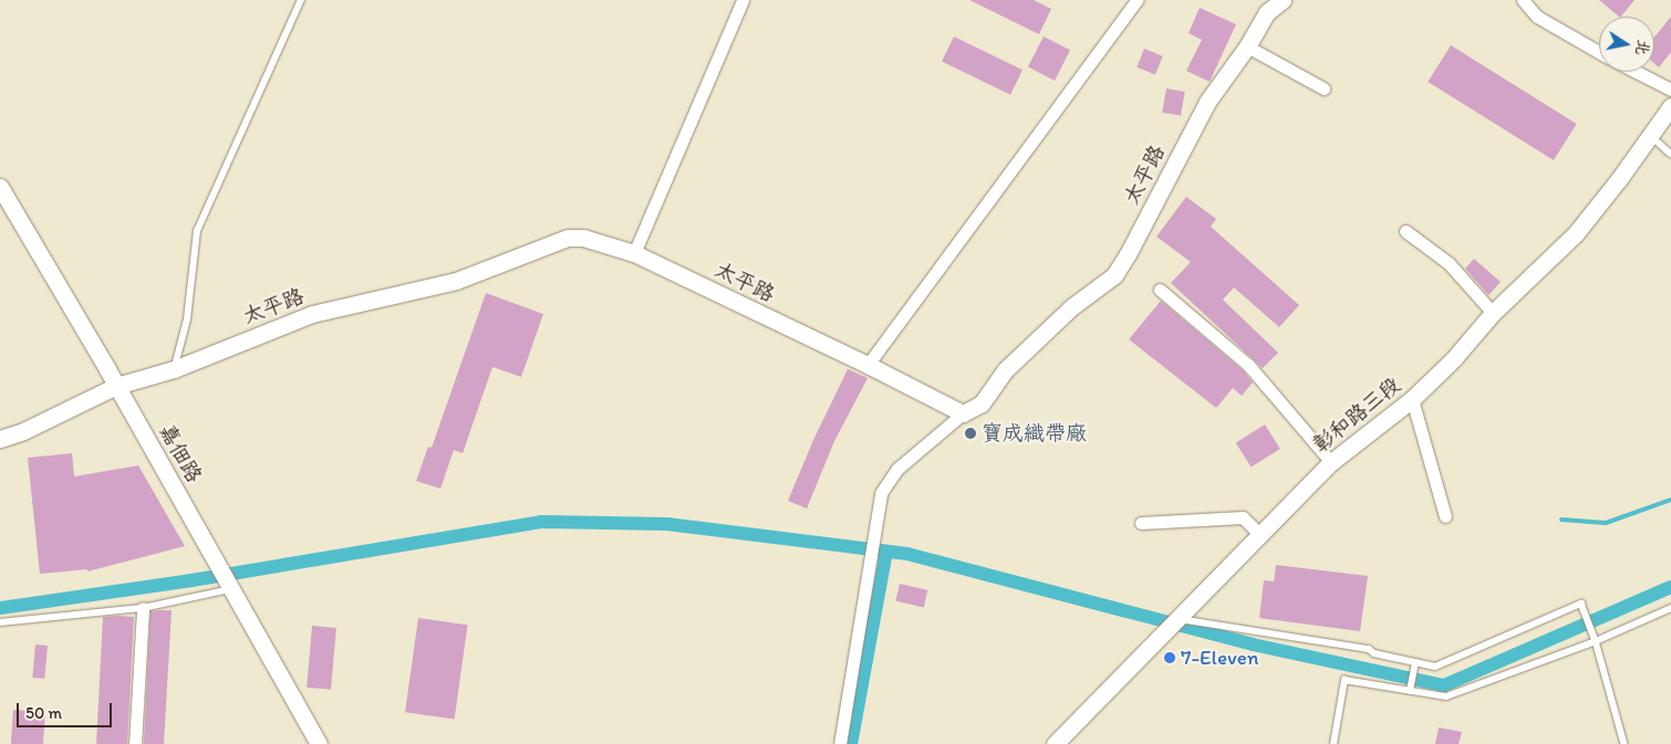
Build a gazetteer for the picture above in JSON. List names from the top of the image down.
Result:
{
  "streets": {
    "street": ["太平路", "彰和路三段", "嘉佃路"]
  },
  "crossings": [
    ["太平路", "嘉佃路"]
  ],
  "places": ["寶成織帶廠", "7-Eleven"],
  "scale_bar": "50 m",
  "north": "right"
}
